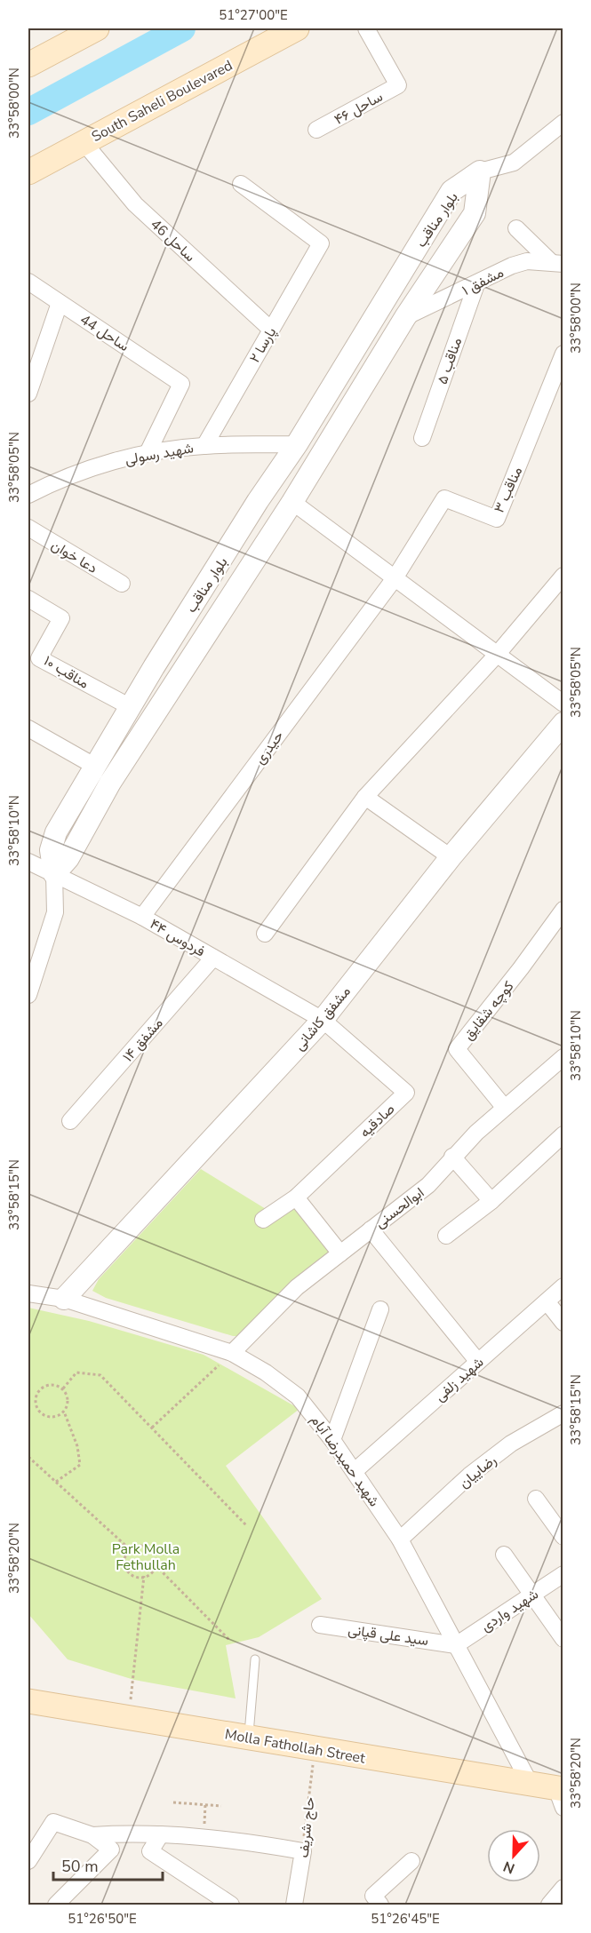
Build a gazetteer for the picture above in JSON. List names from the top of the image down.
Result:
{
  "streets": {
    "main road": ["South Saheli Boulevared", "Molla Fathollah Street"],
    "street": [
      "ساحل ۴۶",
      "بلوار مناقب",
      "ساحل 46",
      "مشفق ۱",
      "ساحل 44",
      "پارسا ۲",
      "مناقب ۵",
      "شهید رسولی",
      "مناقب ۳",
      "دعا خوان",
      "مناقب ۱۰",
      "حیدری",
      "فردوس ۴۴",
      "کوچه شقایق",
      "مشفق کاشانی",
      "مشفق ۱۴",
      "صادقیه",
      "ابوالحسنی",
      "شهید زلفی",
      "شهید حمیدرضا آبام",
      "رضاییان",
      "شهید واردی",
      "سید علی قپانی",
      "حاج شریف"
    ]
  },
  "crossings": [
    ["South Saheli Boulevared", "ساحل 46"],
    ["بلوار مناقب", "مشفق ۱"],
    ["بلوار مناقب", "شهید رسولی"],
    ["بلوار مناقب", "مناقب ۱۰"],
    ["بلوار مناقب", "فردوس ۴۴"],
    ["ساحل 46", "پارسا ۲"],
    ["مشفق ۱", "مناقب ۵"],
    ["ساحل 44", "شهید رسولی"],
    ["پارسا ۲", "شهید رسولی"],
    ["مناقب ۳", "حیدری"],
    ["حیدری", "فردوس ۴۴"],
    ["فردوس ۴۴", "مشفق کاشانی"],
    ["فردوس ۴۴", "مشفق ۱۴"],
    ["فردوس ۴۴", "صادقیه"],
    ["کوچه شقایق", "ابوالحسنی"],
    ["مشفق کاشانی", "صادقیه"],
    ["مشفق کاشانی", "شهید حمیدرضا آبام"],
    ["ابوالحسنی", "شهید حمیدرضا آبام"],
    ["شهید زلفی", "شهید حمیدرضا آبام"],
    ["شهید حمیدرضا آبام", "رضاییان"],
    ["شهید حمیدرضا آبام", "شهید واردی"],
    ["شهید حمیدرضا آبام", "سید علی قپانی"],
    ["شهید حمیدرضا آبام", "Molla Fathollah Street"],
    ["شهید واردی", "سید علی قپانی"],
    ["Molla Fathollah Street", "حاج شریف"]
  ],
  "parks": ["Park Molla Fethullah"],
  "scale_bar": "50 m",
  "north": "bottom",
  "coordinates": [
    "51°27'00\"E",
    "33°58'00\"N",
    "33°58'05\"N",
    "33°58'10\"N",
    "33°58'15\"N",
    "33°58'20\"N",
    "51°26'50\"E",
    "51°26'45\"E"
  ]
}
